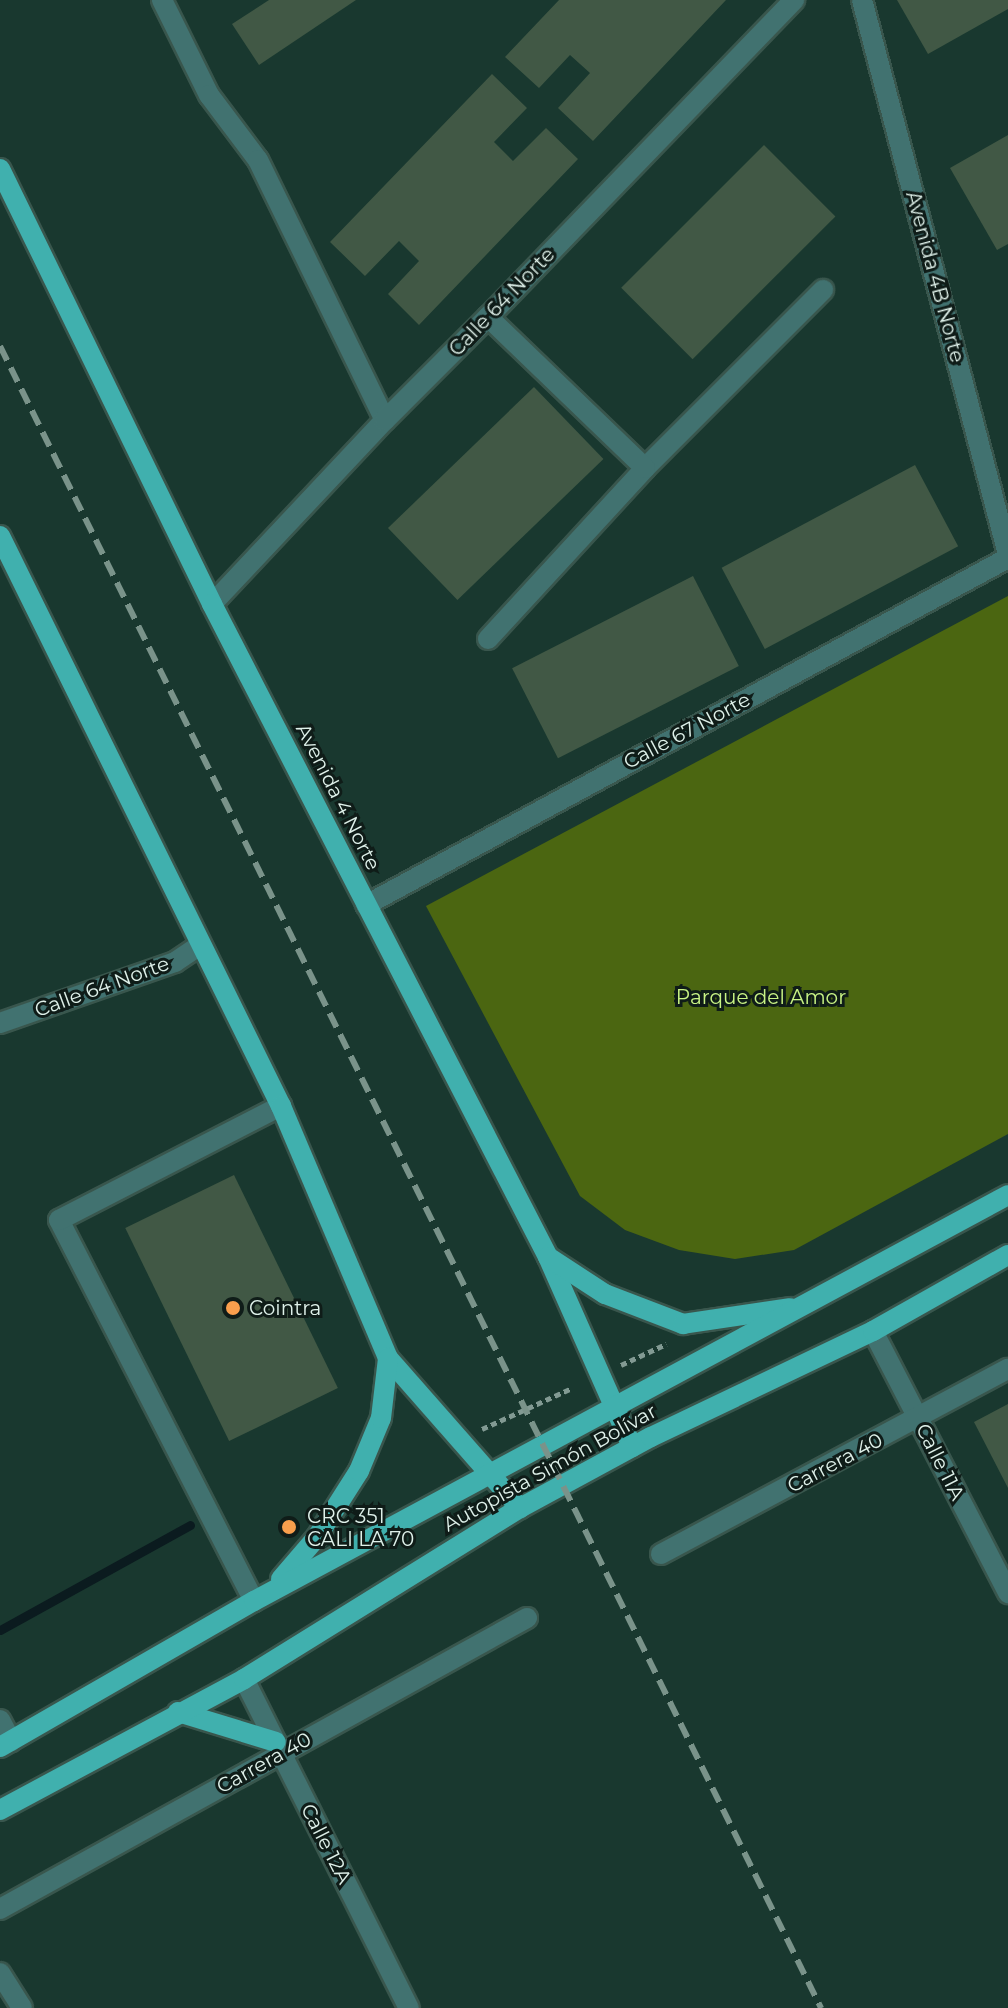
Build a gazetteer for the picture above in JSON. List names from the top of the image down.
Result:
{
  "streets": {
    "main road": ["Avenida 4 Norte", "Autopista Simón Bolívar"],
    "street": [
      "Avenida 4B Norte",
      "Calle 64 Norte",
      "Calle 67 Norte",
      "Calle 11A",
      "Carrera 40",
      "Calle 12A"
    ]
  },
  "crossings": [
    ["Avenida 4B Norte", "Calle 67 Norte"],
    ["Calle 64 Norte", "Avenida 4 Norte"],
    ["Calle 67 Norte", "Avenida 4 Norte"],
    ["Avenida 4 Norte", "Autopista Simón Bolívar"],
    ["Calle 11A", "Carrera 40"],
    ["Calle 11A", "Autopista Simón Bolívar"],
    ["Carrera 40", "Calle 12A"],
    ["Autopista Simón Bolívar", "Calle 12A"]
  ],
  "parks": ["Parque del Amor"],
  "places": ["Cointra", "CRC 351 CALI LA 70"]
}
